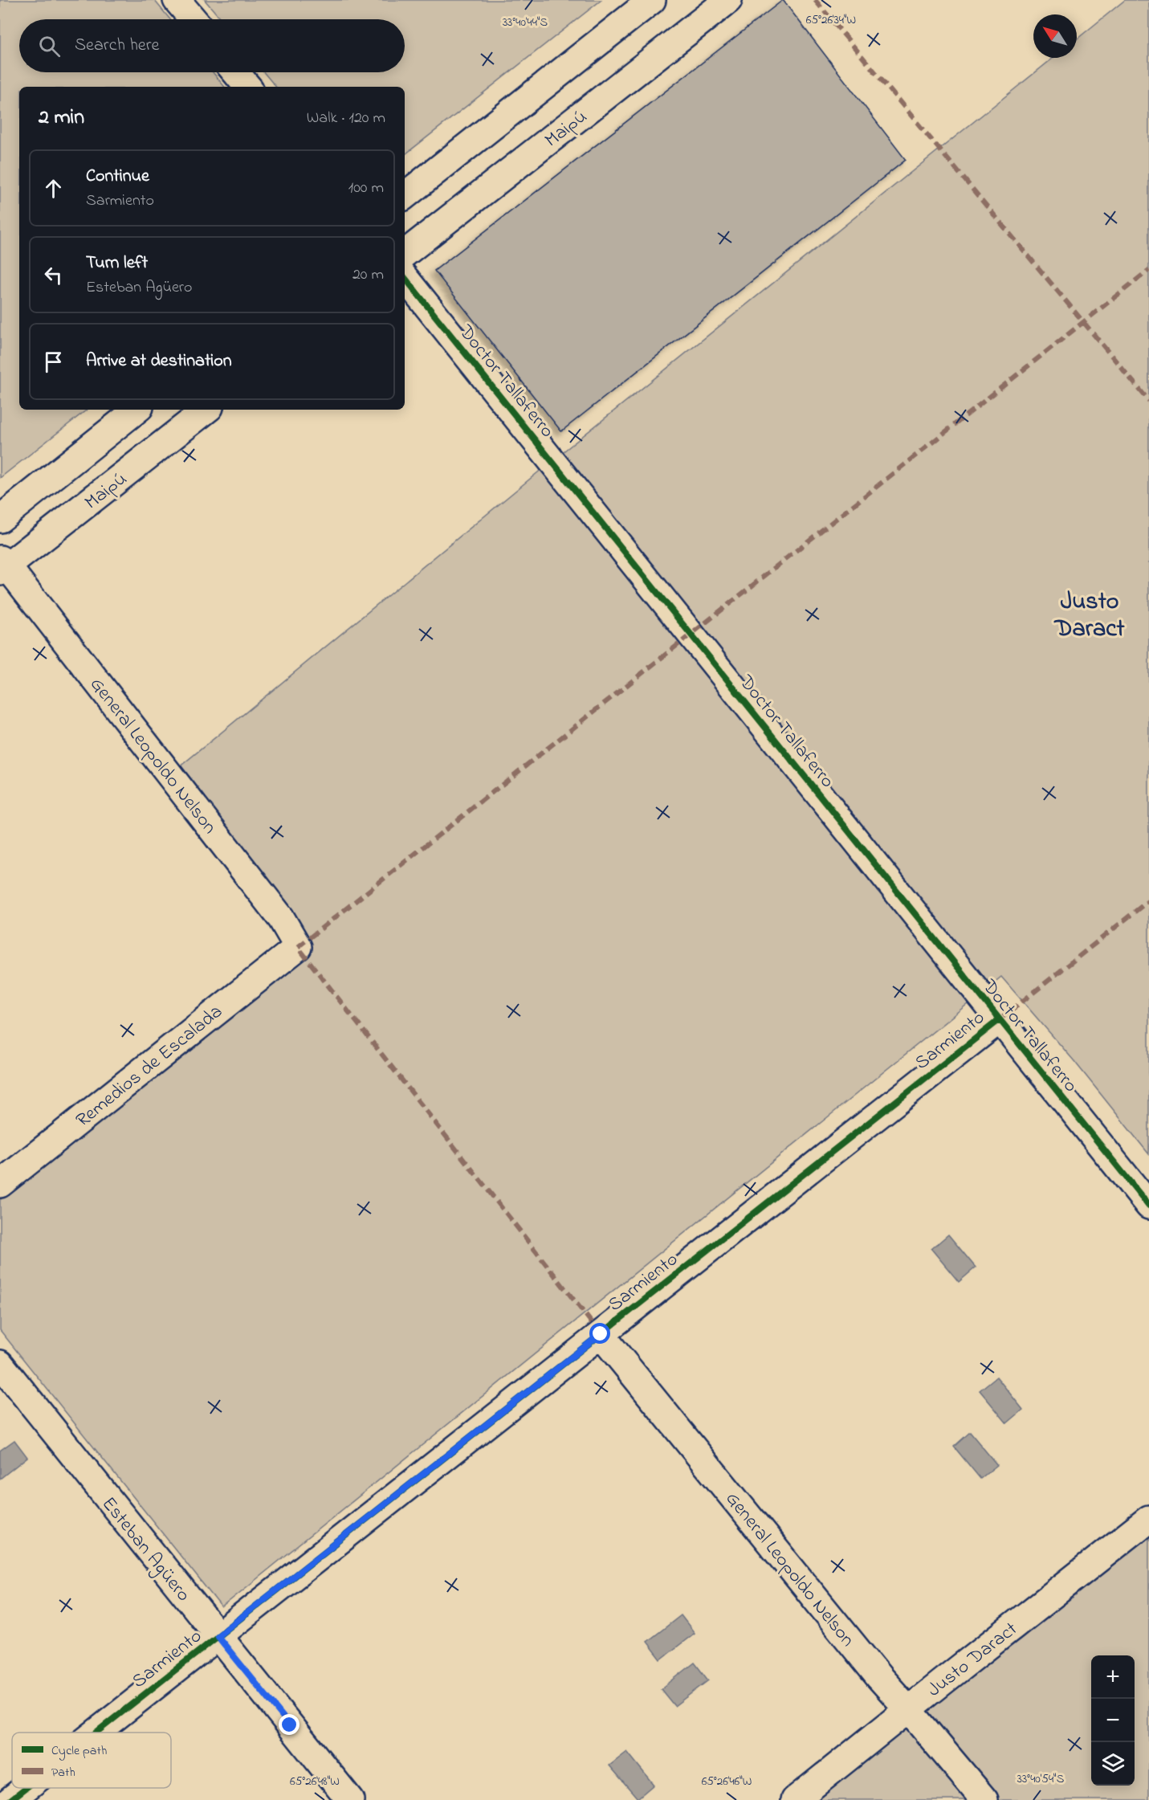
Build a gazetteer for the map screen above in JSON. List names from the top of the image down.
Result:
{
  "streets": {
    "street": [
      "Maipú",
      "Doctor Tallaferro",
      "General Leopoldo Nelson",
      "Sarmiento",
      "Remedios de Escalada",
      "Esteban Agüero",
      "Justo Daract"
    ]
  },
  "crossings": [
    ["Maipú", "General Leopoldo Nelson"],
    ["Doctor Tallaferro", "Sarmiento"],
    ["General Leopoldo Nelson", "Sarmiento"],
    ["General Leopoldo Nelson", "Remedios de Escalada"],
    ["General Leopoldo Nelson", "Justo Daract"],
    ["Sarmiento", "Esteban Agüero"]
  ],
  "districts": ["Justo Daract"],
  "legend": ["Cycle path", "Path"],
  "north": "top left",
  "page": {
    "search": "Search here",
    "heading": ["2 min", "Walk · 120 m"],
    "list": [
      ["Continue", "Sarmiento", "100 m"],
      ["Turn left", "Esteban Agüero", "20 m"],
      "Arrive at destination"
    ],
    "map_buttons": ["+", "−"]
  },
  "coordinates": [
    "65°26'34\"W",
    "33°40'44\"S",
    "33°40'54\"S",
    "65°26'48\"W",
    "65°26'46\"W"
  ]
}
